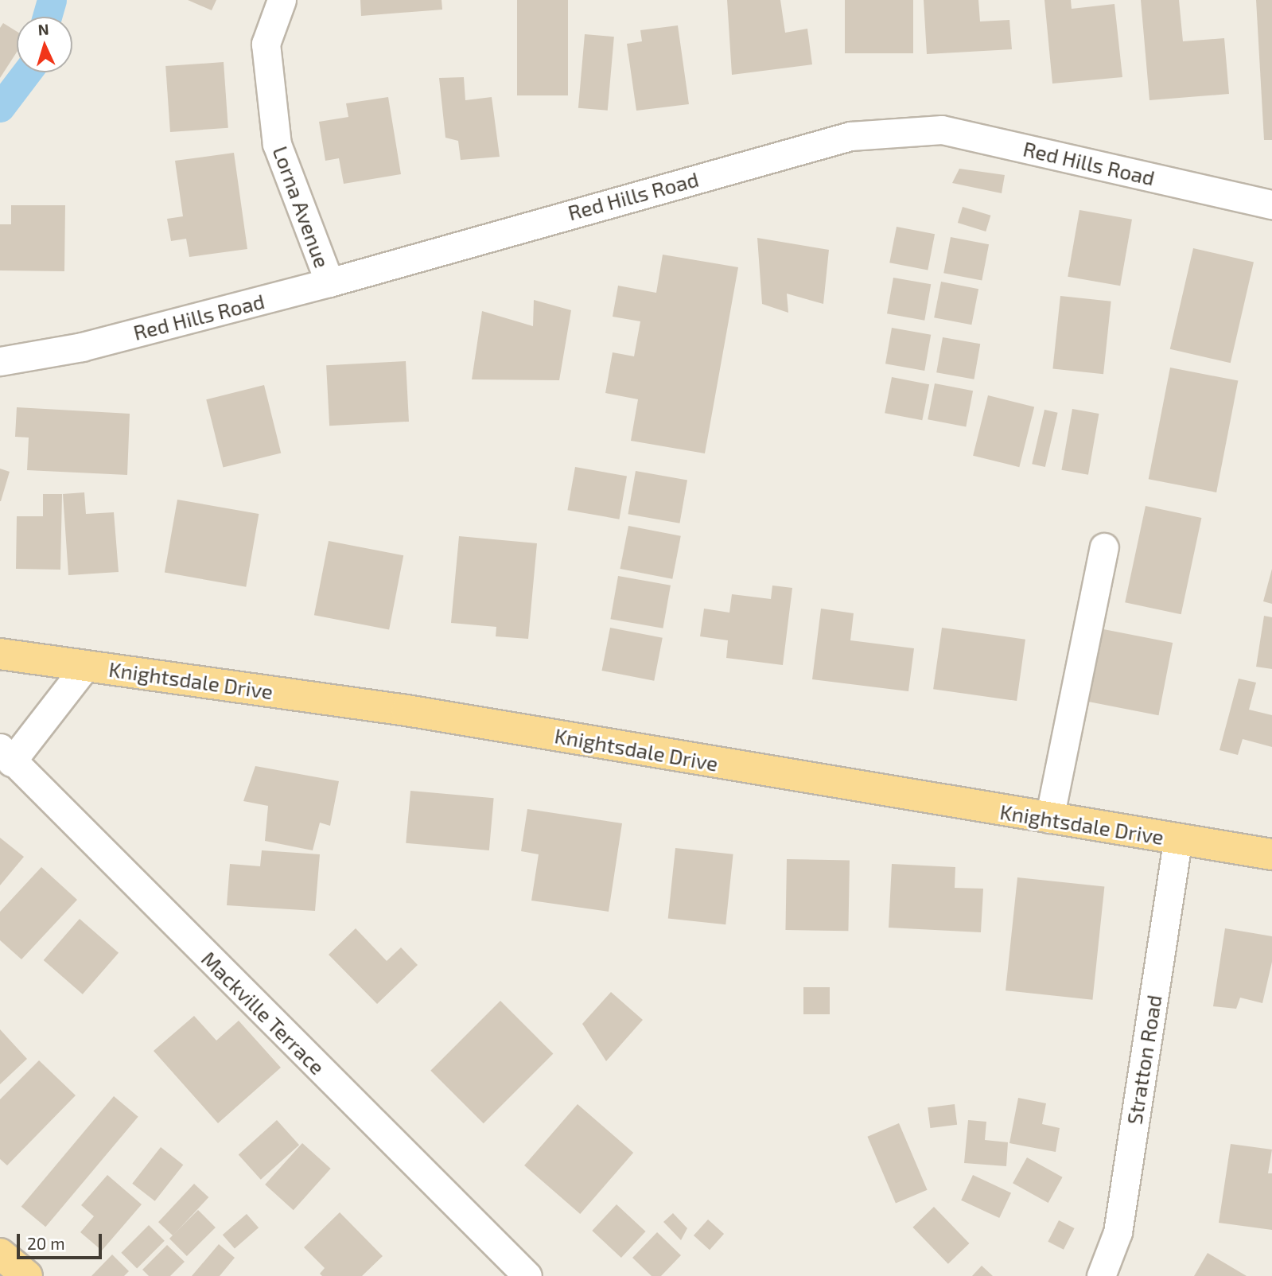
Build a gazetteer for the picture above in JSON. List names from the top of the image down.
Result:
{
  "streets": {
    "main road": ["Knightsdale Drive"],
    "street": [
      "Red Hills Road",
      "Lorna Avenue",
      "Mackville Terrace",
      "Stratton Road"
    ]
  },
  "crossings": [
    ["Red Hills Road", "Lorna Avenue"],
    ["Knightsdale Drive", "Stratton Road"]
  ],
  "scale_bar": "20 m",
  "north": "top"
}
